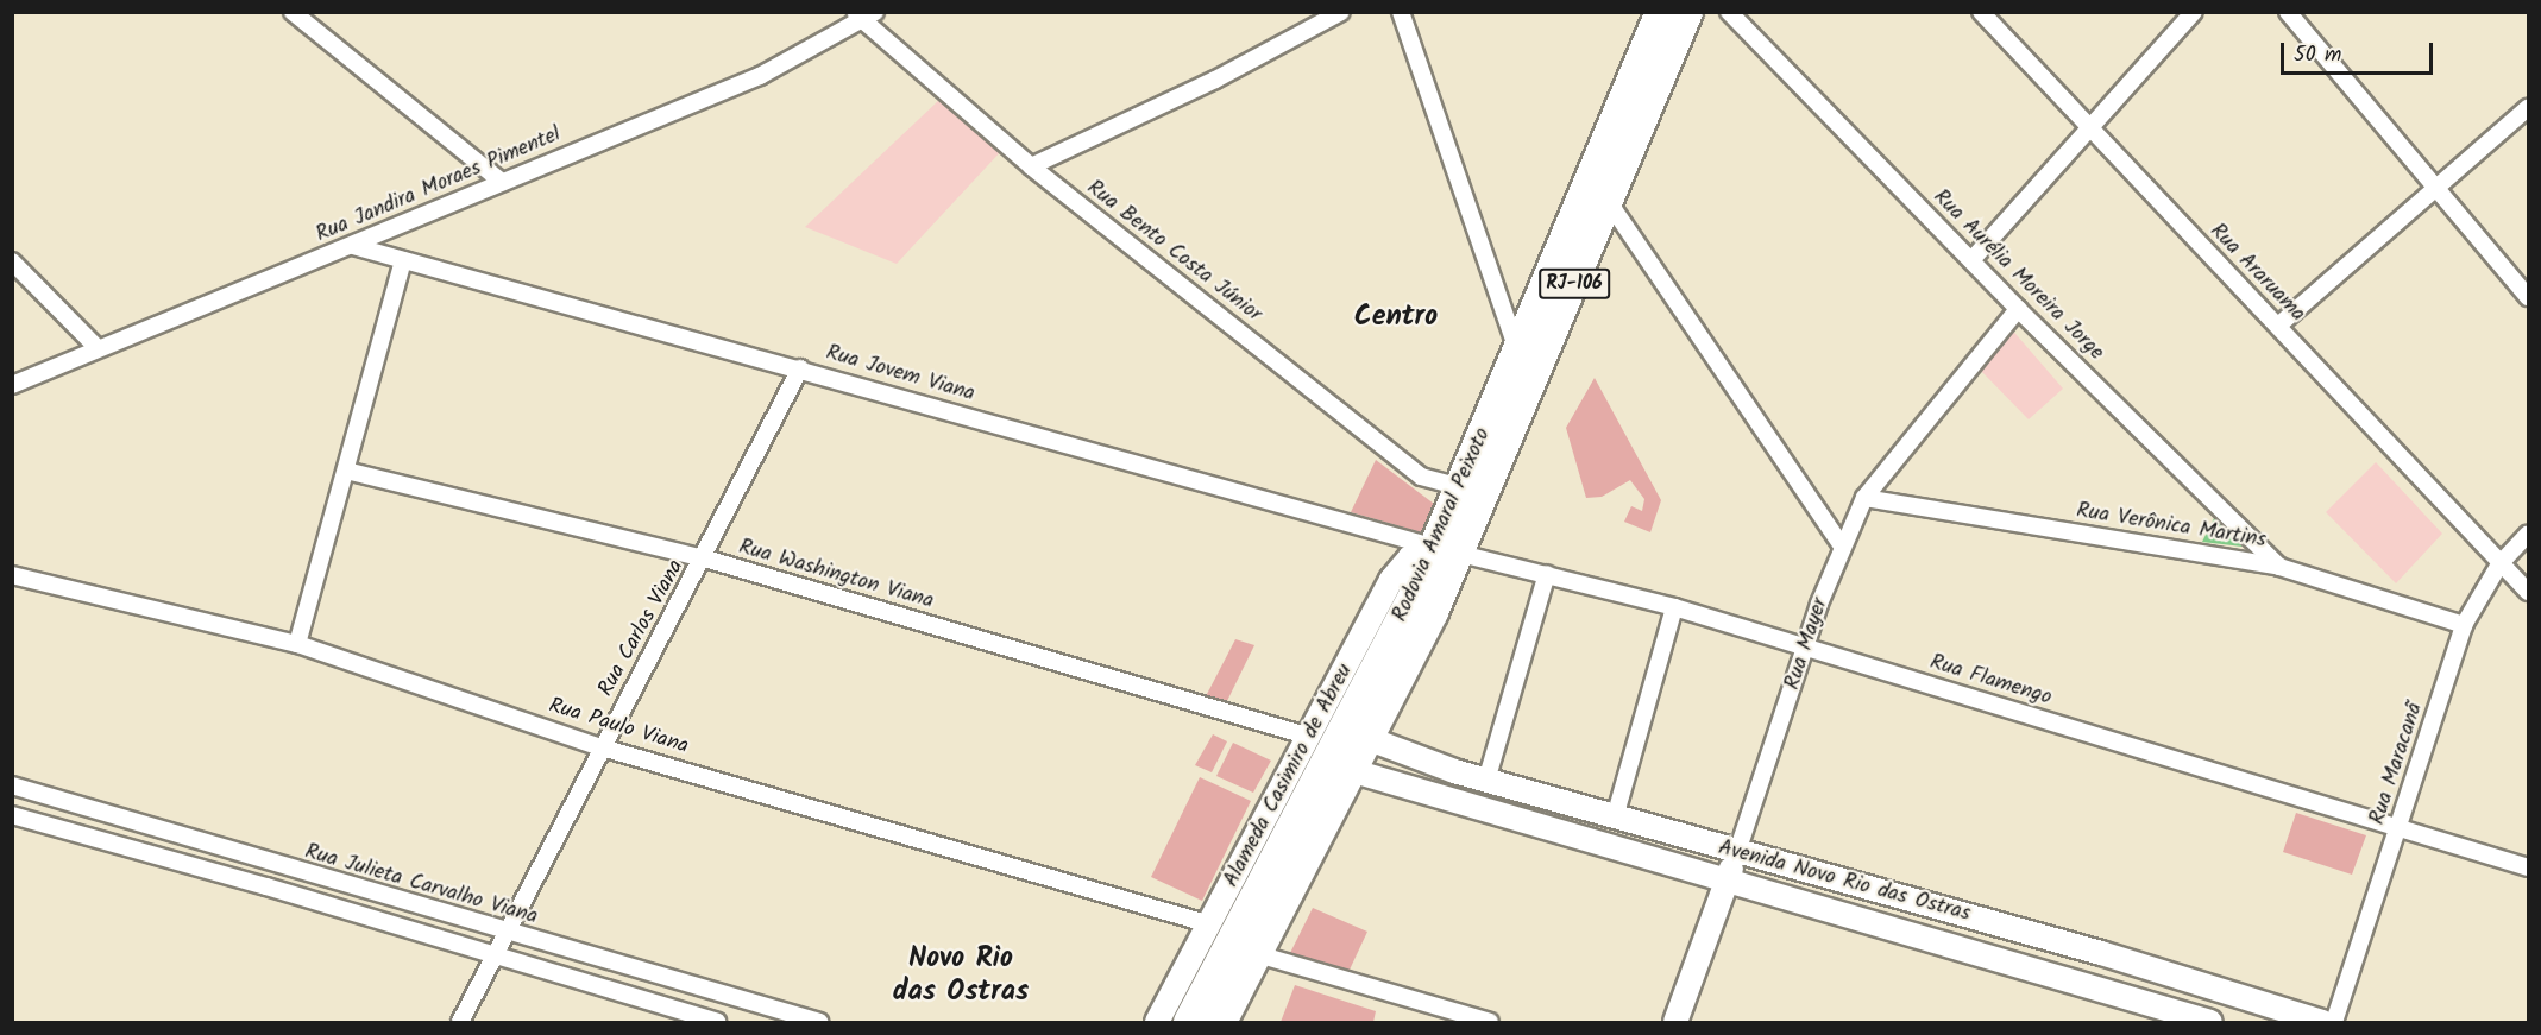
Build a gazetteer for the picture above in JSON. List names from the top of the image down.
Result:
{
  "streets": {
    "highway": ["RJ-106", "Rodovia Amaral Peixoto"],
    "street": [
      "Rua Jandira Moraes Pimentel",
      "Rua Bento Costa Júnior",
      "Rua Araruama",
      "Rua Aurélia Moreira Jorge",
      "Rua Jovem Viana",
      "Rua Verônica Martins",
      "Rua Washington Viana",
      "Rua Carlos Viana",
      "Rua Mayer",
      "Rua Flamengo",
      "Rua Paulo Viana",
      "Rua Maracanã",
      "Alameda Casimiro de Abreu",
      "Avenida Novo Rio das Ostras",
      "Rua Julieta Carvalho Viana"
    ]
  },
  "crossings": [
    ["Rua Jandira Moraes Pimentel", "Rua Bento Costa Júnior"],
    ["Rua Jandira Moraes Pimentel", "Rua Jovem Viana"],
    ["Rua Bento Costa Júnior", "Rodovia Amaral Peixoto"],
    ["Rua Araruama", "Rua Maracanã"],
    ["Rua Aurélia Moreira Jorge", "Rua Verônica Martins"],
    ["Rua Aurélia Moreira Jorge", "Rua Mayer"],
    ["Rua Jovem Viana", "Rodovia Amaral Peixoto"],
    ["Rua Jovem Viana", "Rua Carlos Viana"],
    ["Rua Jovem Viana", "Rua Flamengo"],
    ["Rua Jovem Viana", "Alameda Casimiro de Abreu"],
    ["Rodovia Amaral Peixoto", "Rua Flamengo"],
    ["Rodovia Amaral Peixoto", "Alameda Casimiro de Abreu"],
    ["Rodovia Amaral Peixoto", "Avenida Novo Rio das Ostras"],
    ["Rua Verônica Martins", "Rua Mayer"],
    ["Rua Verônica Martins", "Rua Maracanã"],
    ["Rua Washington Viana", "Rua Carlos Viana"],
    ["Rua Washington Viana", "Alameda Casimiro de Abreu"],
    ["Rua Carlos Viana", "Rua Paulo Viana"],
    ["Rua Carlos Viana", "Rua Julieta Carvalho Viana"],
    ["Rua Mayer", "Rua Flamengo"],
    ["Rua Mayer", "Avenida Novo Rio das Ostras"],
    ["Rua Flamengo", "Rua Maracanã"],
    ["Rua Flamengo", "Alameda Casimiro de Abreu"],
    ["Rua Paulo Viana", "Alameda Casimiro de Abreu"]
  ],
  "districts": ["Centro", "Novo Rio das Ostras"],
  "scale_bar": "50 m"
}
